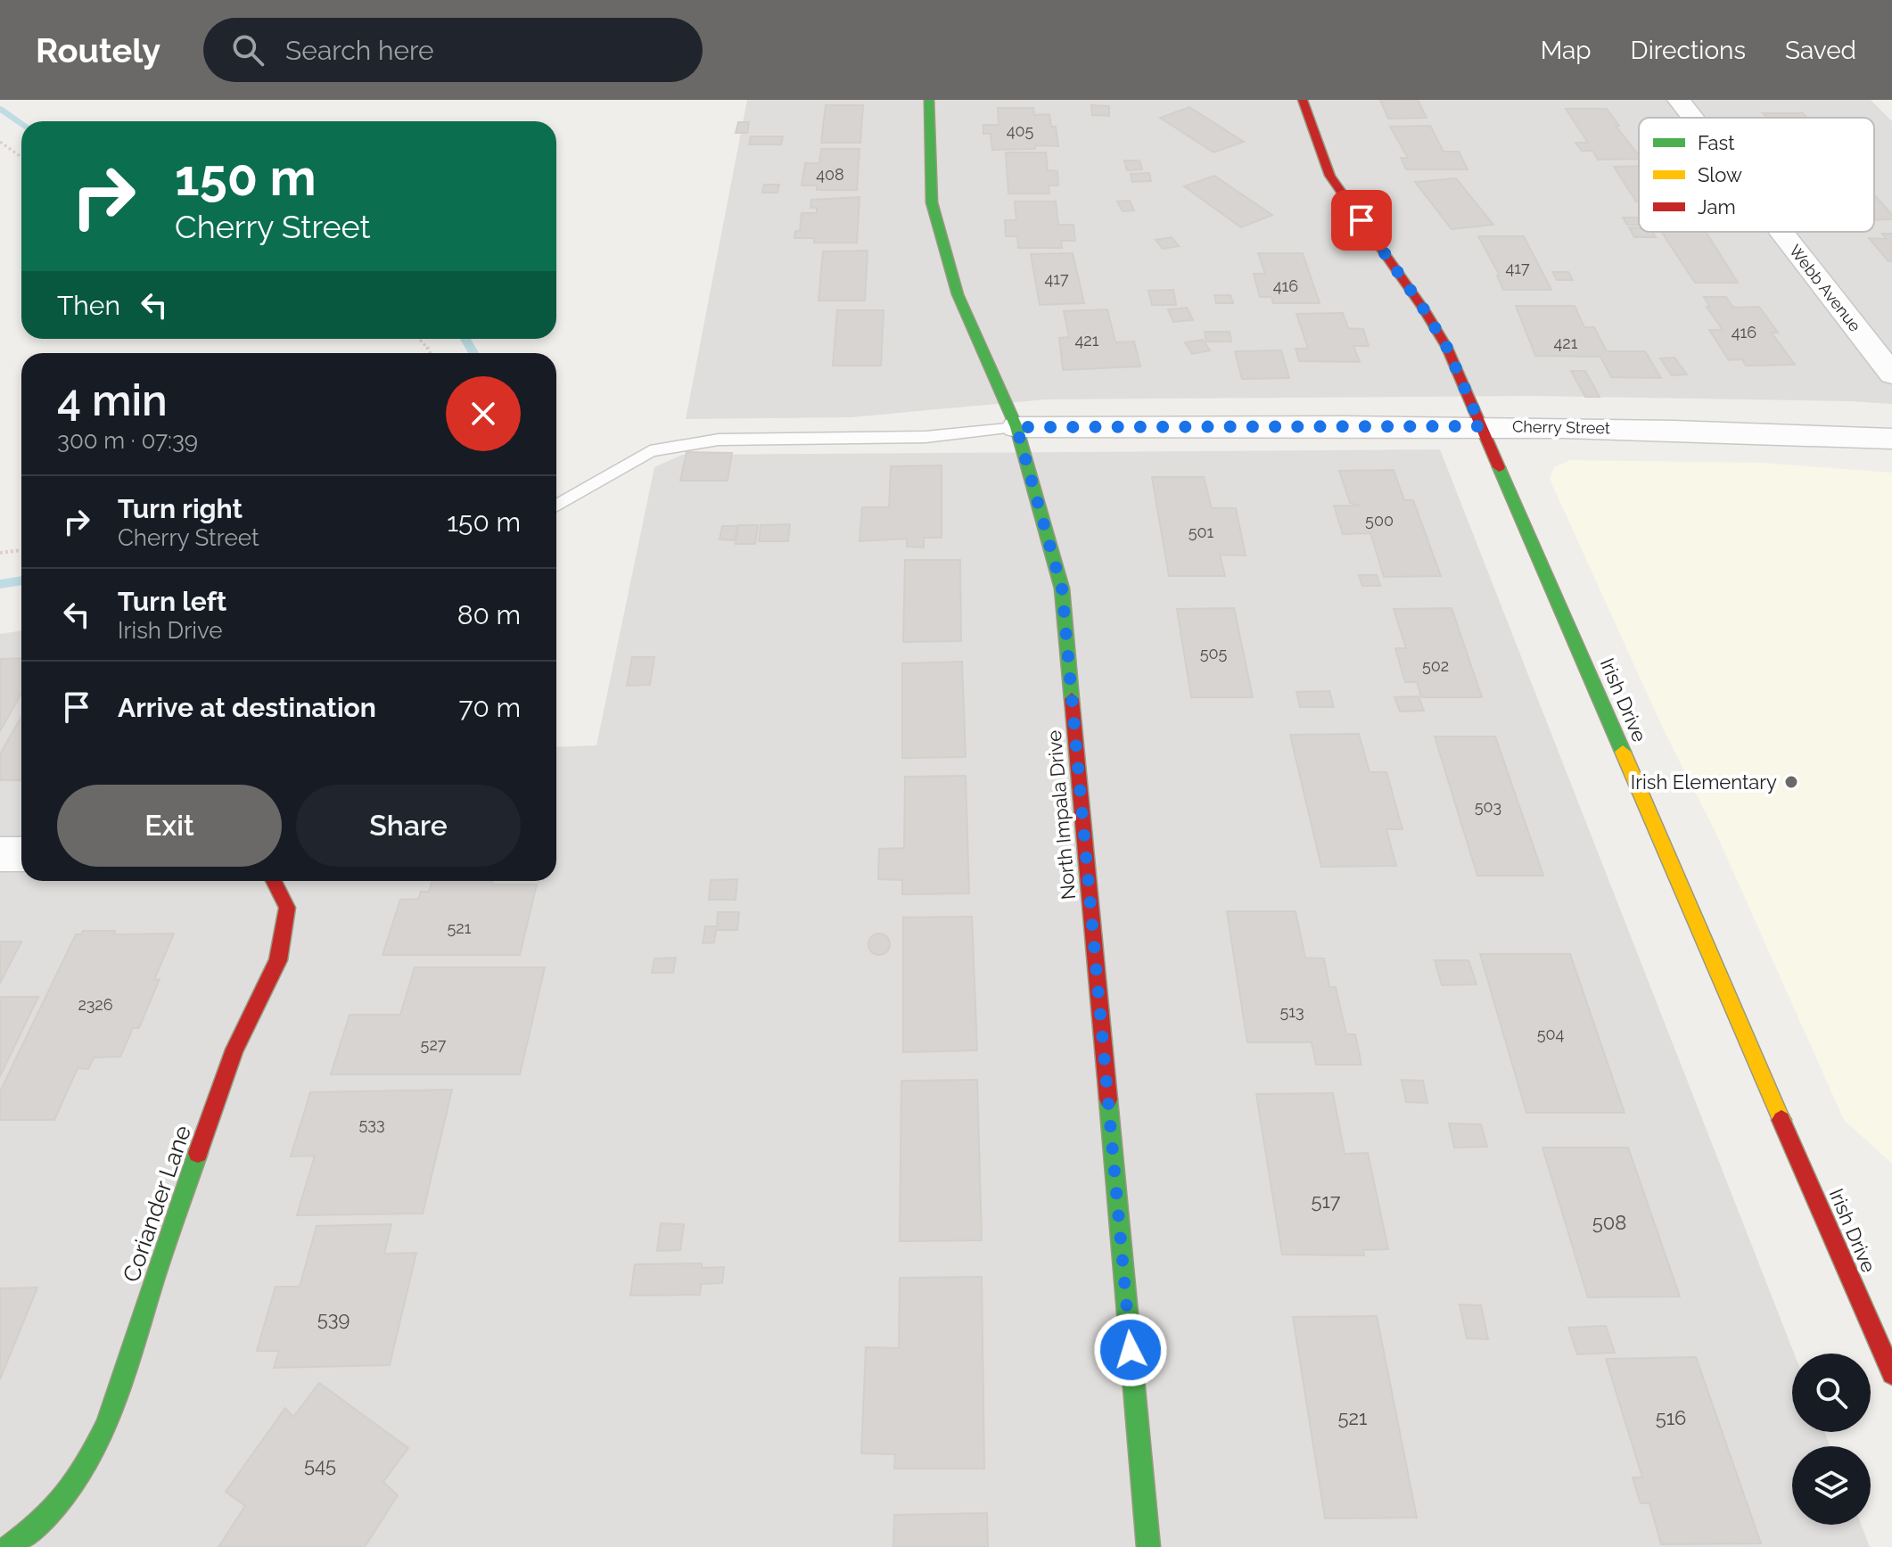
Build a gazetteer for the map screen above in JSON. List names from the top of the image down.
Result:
{
  "streets": {
    "street": [
      "Webb Avenue",
      "Cherry Street",
      "Irish Drive",
      "North Impala Drive",
      "Coriander Lane"
    ]
  },
  "crossings": [
    ["Cherry Street", "Irish Drive"],
    ["Cherry Street", "North Impala Drive"]
  ],
  "places": ["Irish Elementary"],
  "house_numbers": [
    "405",
    "408",
    "417",
    "417",
    "416",
    "416",
    "421",
    "421",
    "500",
    "501",
    "505",
    "502",
    "503",
    "521",
    "2326",
    "513",
    "504",
    "527",
    "533",
    "517",
    "508",
    "539",
    "521",
    "516",
    "545"
  ],
  "legend": ["Fast", "Slow", "Jam"],
  "page": {
    "header": "Routely",
    "search": "Search here",
    "nav": ["Map", "Directions", "Saved"],
    "turn": ["150 m", "Cherry Street"],
    "then": "Then",
    "heading": ["4 min", "300 m · 07:39"],
    "list": [
      {
        "name": "Turn right",
        "note": "Cherry Street",
        "value": "150 m"
      },
      {
        "name": "Turn left",
        "note": "Irish Drive",
        "value": "80 m"
      },
      {
        "name": "Arrive at destination",
        "value": "70 m"
      }
    ],
    "buttons": ["Exit", "Share"]
  }
}
